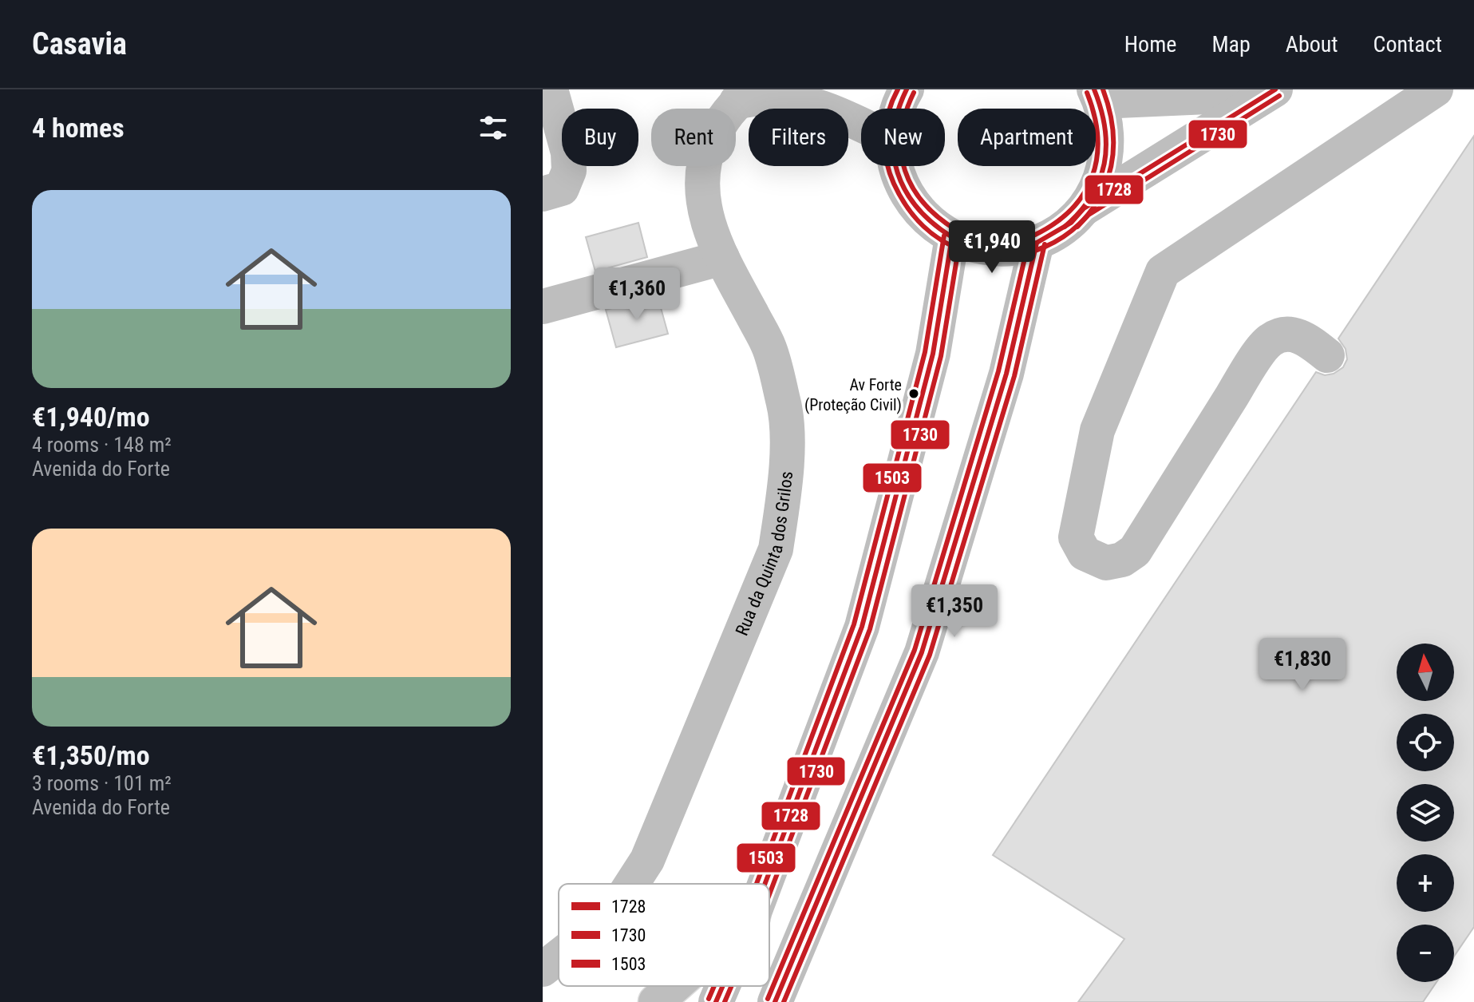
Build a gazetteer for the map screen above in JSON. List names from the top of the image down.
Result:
{
  "streets": {
    "main road": ["Rua da Quinta dos Grilos"]
  },
  "places": ["Av Forte (Proteção Civil)"],
  "lines": ["transit line 1728", "transit line 1730", "transit line 1503"],
  "legend": ["1728", "1730", "1503"],
  "north": "top",
  "page": {
    "header": "Casavia",
    "nav": [
      "Home",
      "Map",
      "About",
      "Contact"
    ],
    "heading": "4 homes",
    "chip": [
      "Buy",
      "Rent",
      "Filters",
      "New",
      "Apartment"
    ],
    "list": [
      {
        "name": "€1,940/mo",
        "note": "4 rooms · 148 m² · Avenida do Forte"
      },
      {
        "name": "€1,350/mo",
        "note": "3 rooms · 101 m² · Avenida do Forte"
      }
    ],
    "price": [
      "€1,940",
      "€1,360",
      "€1,350",
      "€1,830"
    ],
    "map_buttons": ["+", "−"]
  }
}
